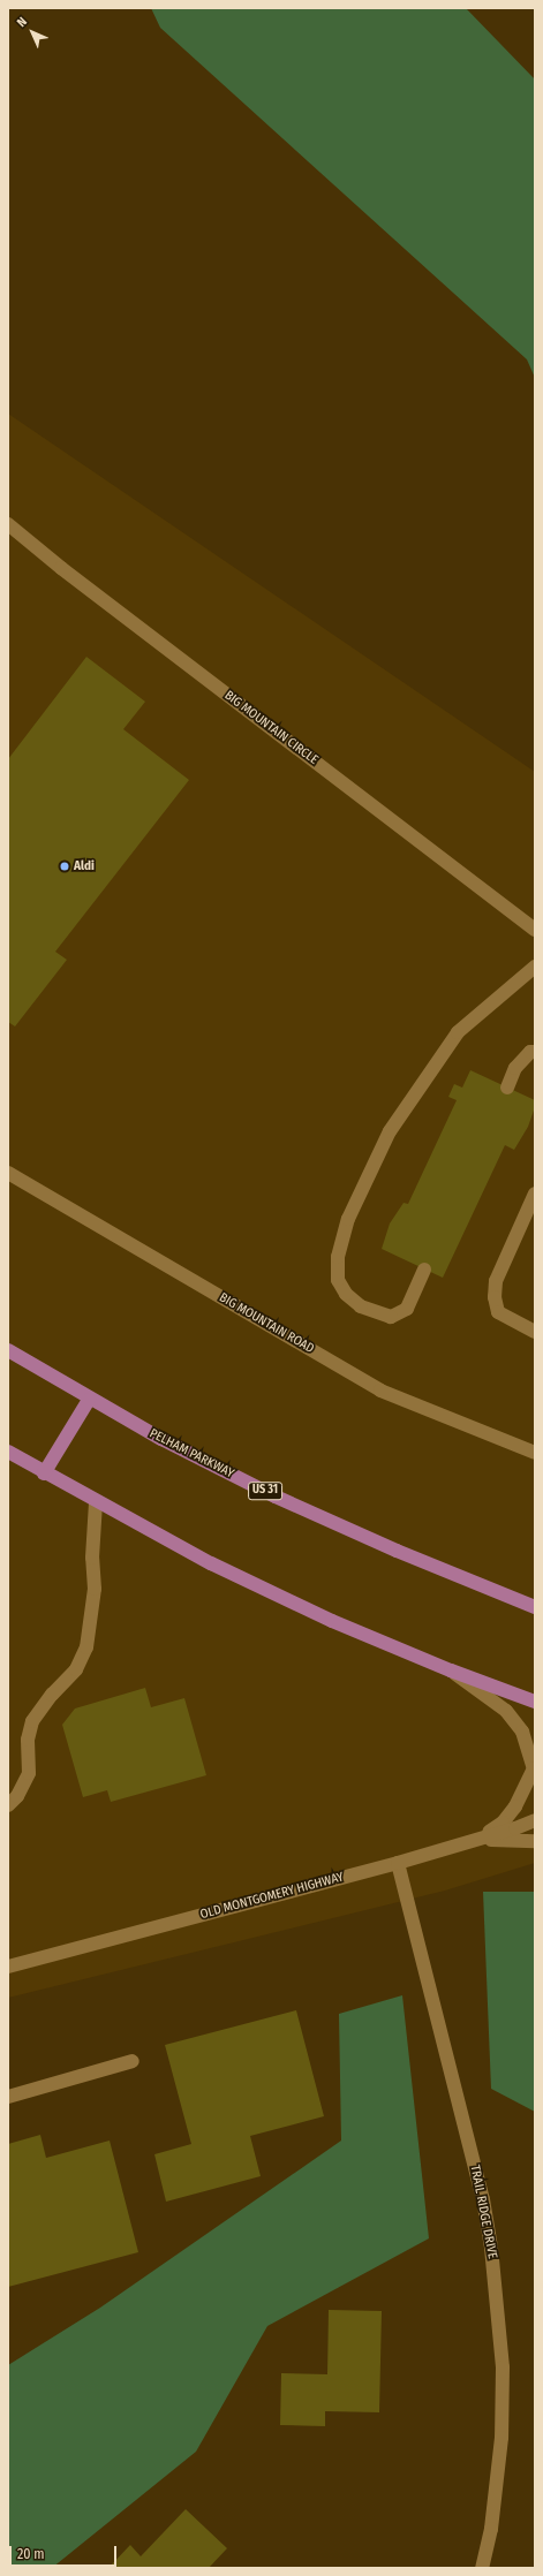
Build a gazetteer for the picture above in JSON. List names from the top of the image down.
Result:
{
  "streets": {
    "main road": ["PELHAM PARKWAY", "US 31"],
    "street": [
      "BIG MOUNTAIN CIRCLE",
      "BIG MOUNTAIN ROAD",
      "OLD MONTGOMERY HIGHWAY",
      "TRAIL RIDGE DRIVE"
    ]
  },
  "crossings": [
    ["OLD MONTGOMERY HIGHWAY", "TRAIL RIDGE DRIVE"]
  ],
  "places": ["Aldi"],
  "scale_bar": "20 m",
  "north": "top left"
}
